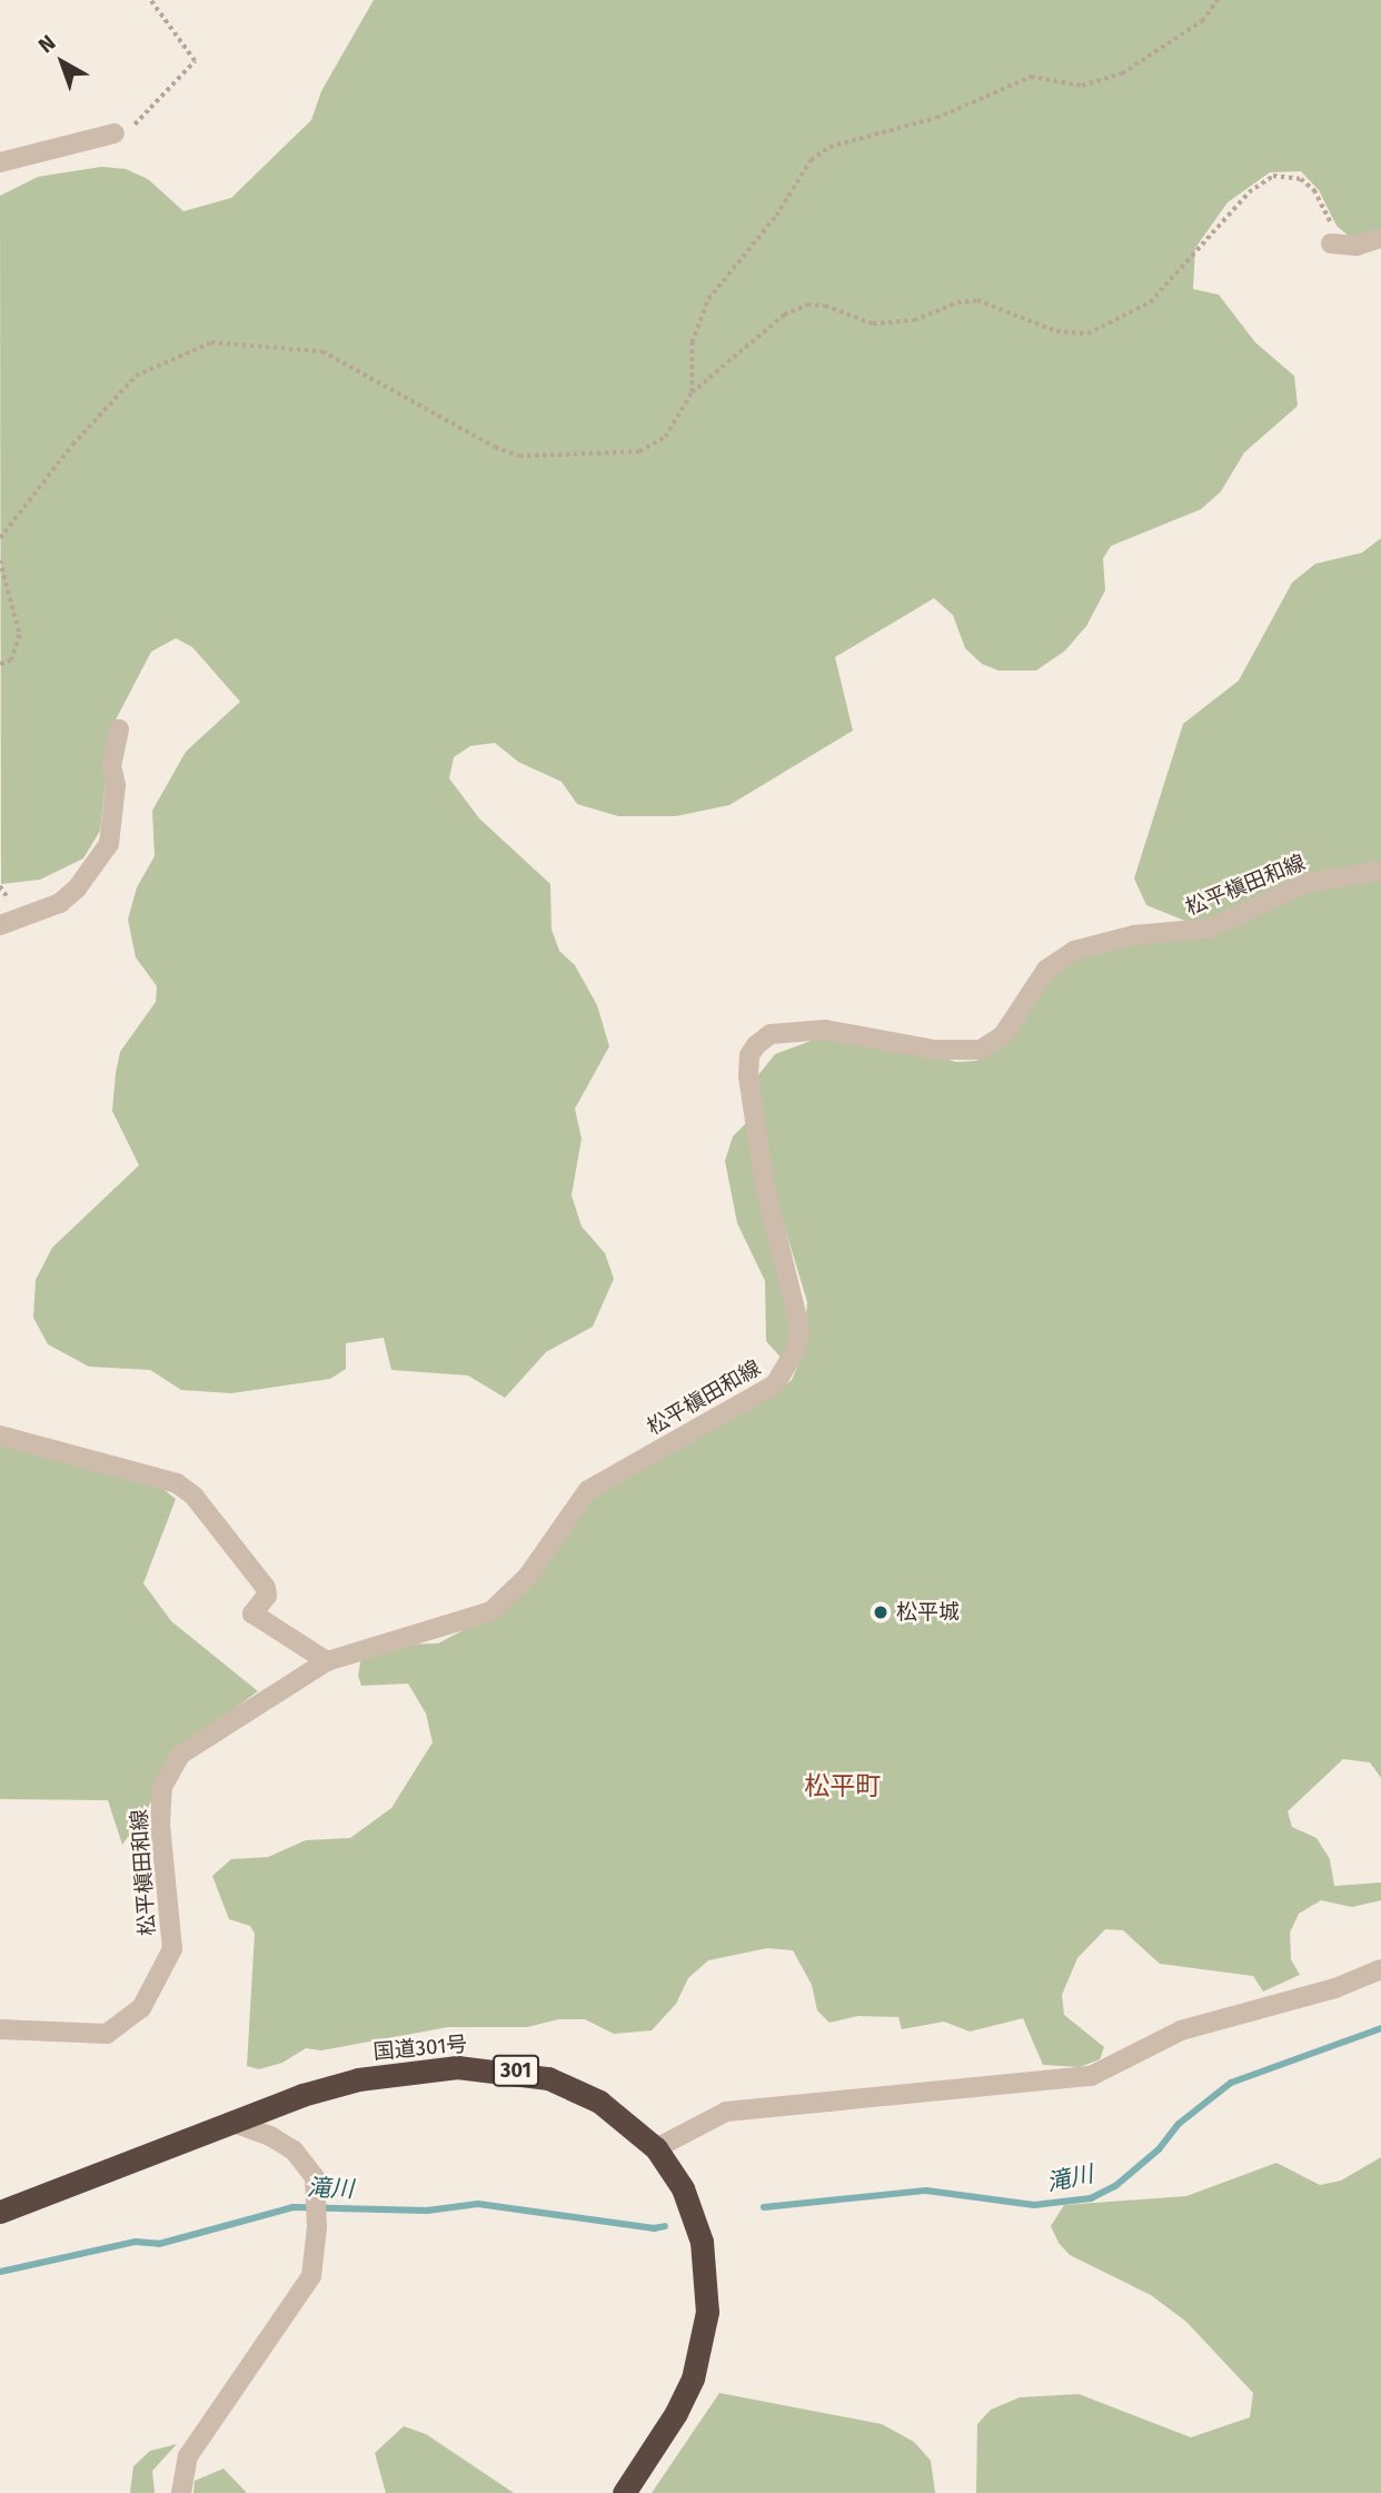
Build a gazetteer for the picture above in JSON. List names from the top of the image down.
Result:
{
  "streets": {
    "highway": ["国道301号", "301"],
    "street": ["松平槇田和線"]
  },
  "districts": ["松平町"],
  "water": ["滝川"],
  "places": ["松平城"],
  "north": "top left"
}
